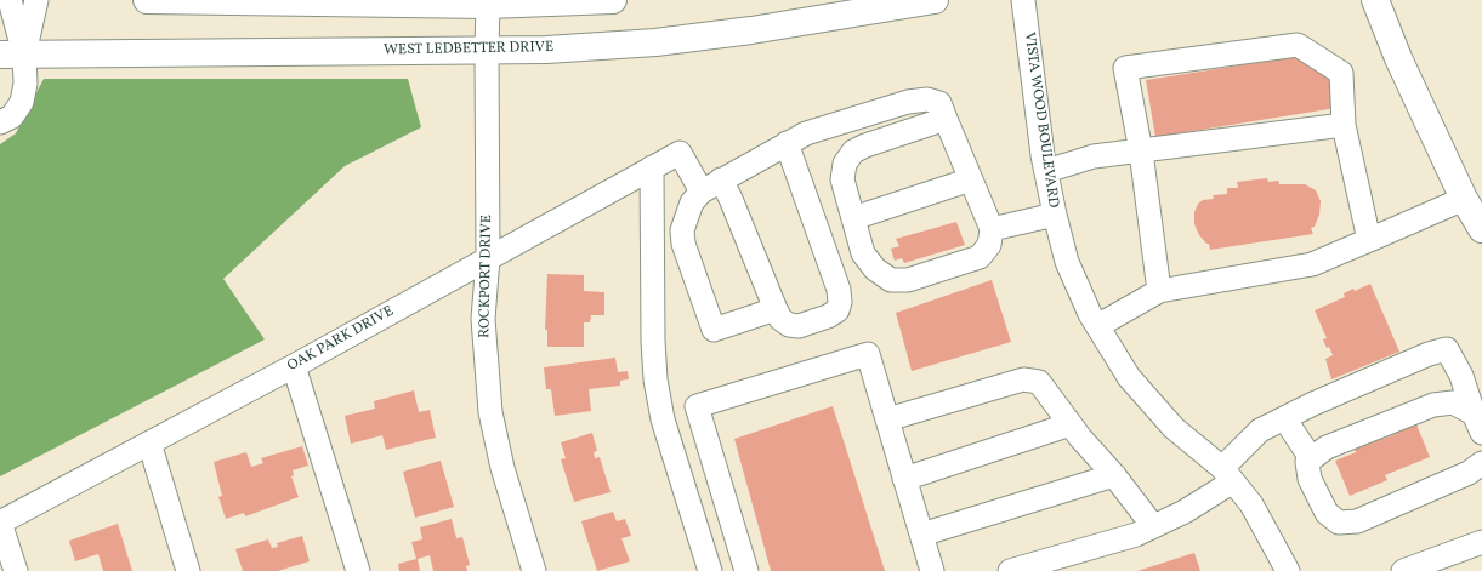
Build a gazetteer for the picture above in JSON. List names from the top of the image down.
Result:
{
  "streets": {
    "main road": ["WEST LEDBETTER DRIVE"],
    "street": ["VISTA WOOD BOULEVARD", "ROCKPORT DRIVE", "OAK PARK DRIVE"]
  },
  "crossings": [
    ["WEST LEDBETTER DRIVE", "ROCKPORT DRIVE"],
    ["ROCKPORT DRIVE", "OAK PARK DRIVE"]
  ]
}
